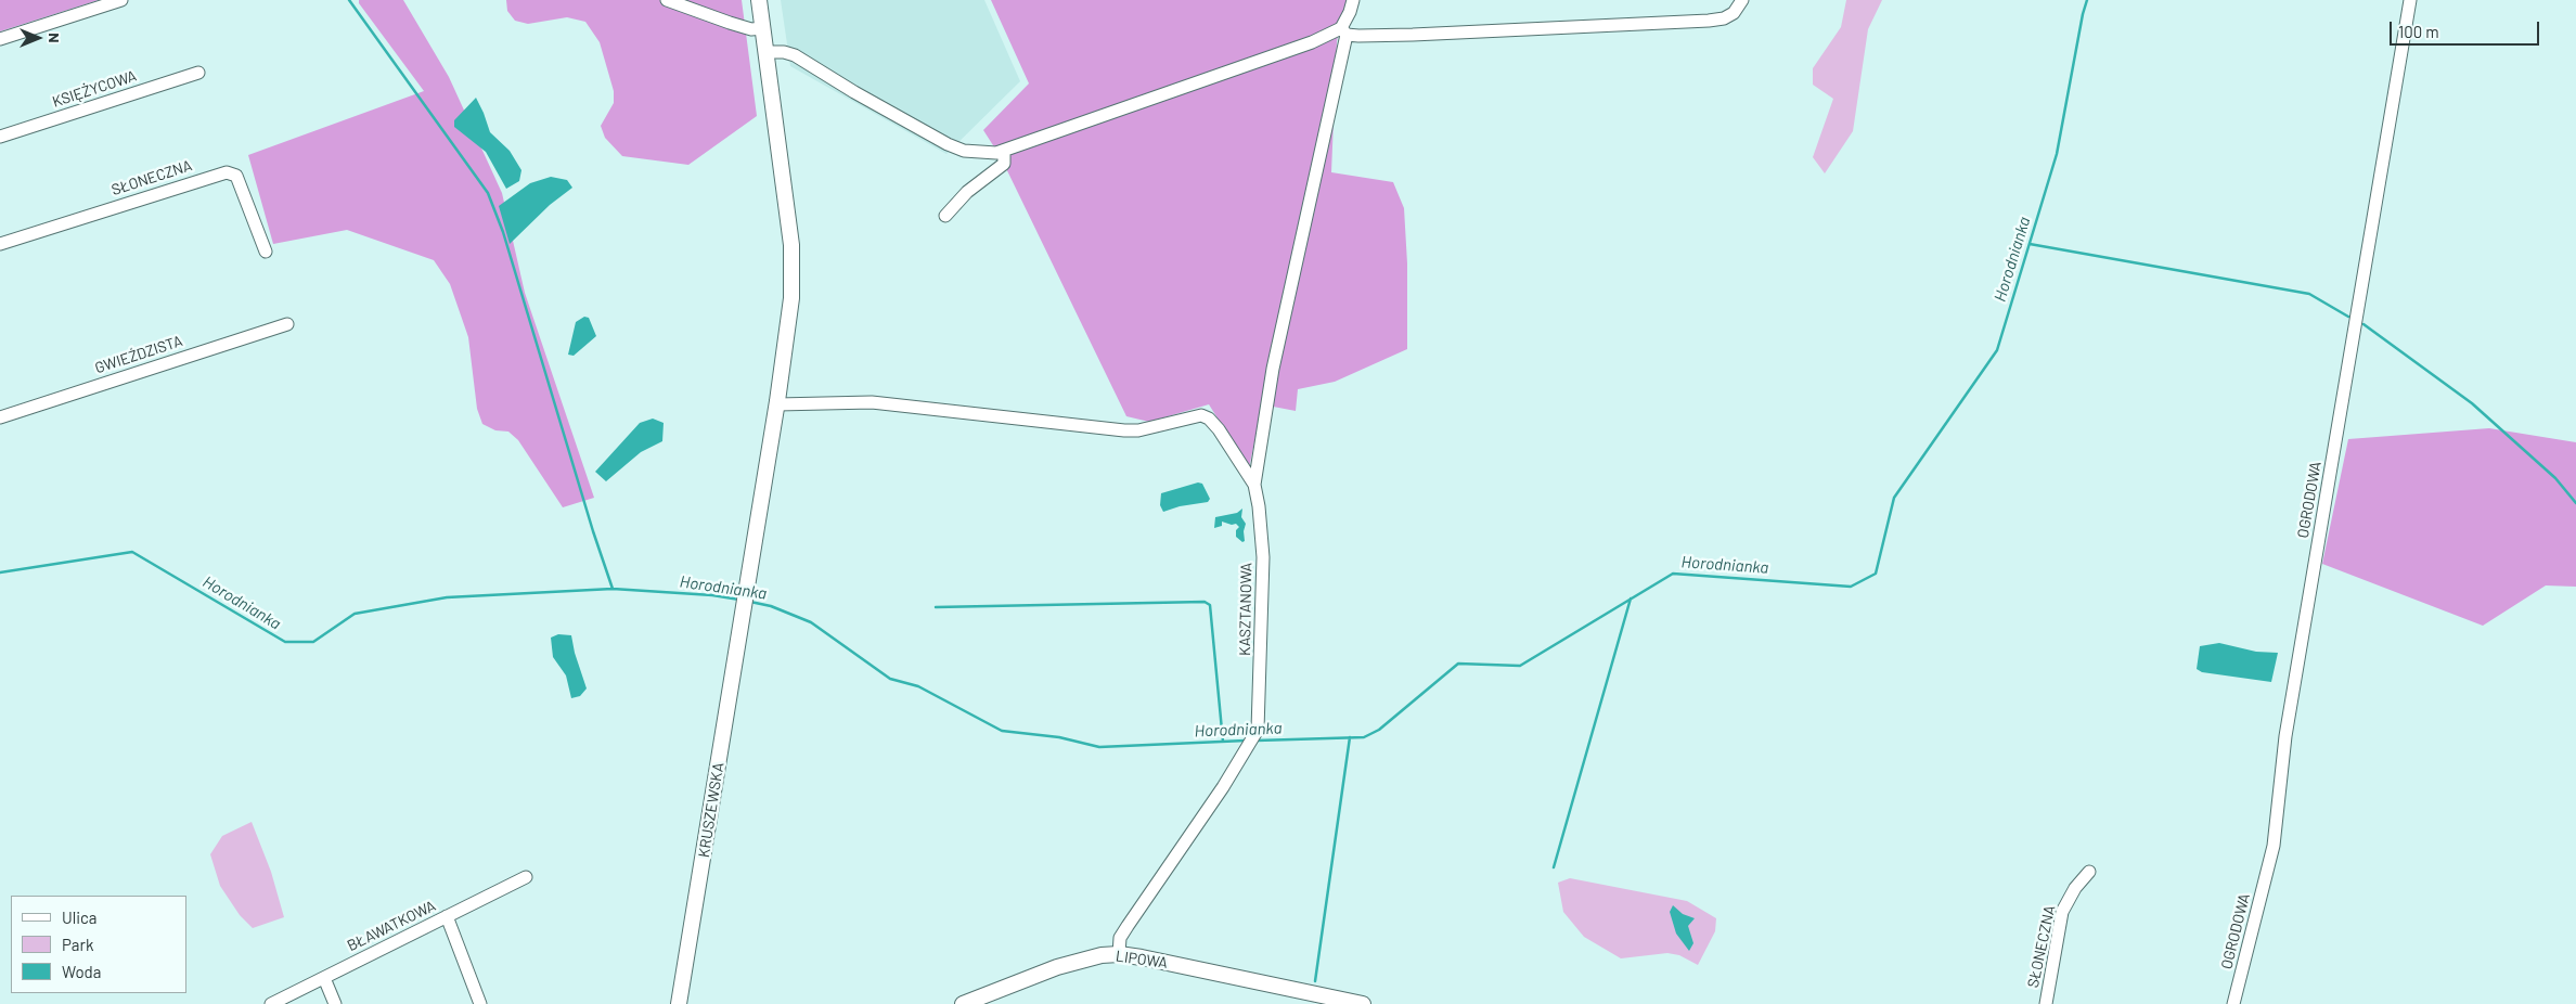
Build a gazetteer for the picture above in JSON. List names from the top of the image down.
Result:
{
  "streets": {
    "street": [
      "KSIĘŻYCOWA",
      "SŁONECZNA",
      "GWIEŹDZISTA",
      "OGRODOWA",
      "KASZTANOWA",
      "KRUSZEWSKA",
      "BŁAWATKOWA",
      "LIPOWA"
    ]
  },
  "crossings": [
    ["KASZTANOWA", "LIPOWA"]
  ],
  "water": ["Horodnianka"],
  "legend": ["Ulica", "Park", "Woda"],
  "scale_bar": "100 m",
  "north": "right"
}
